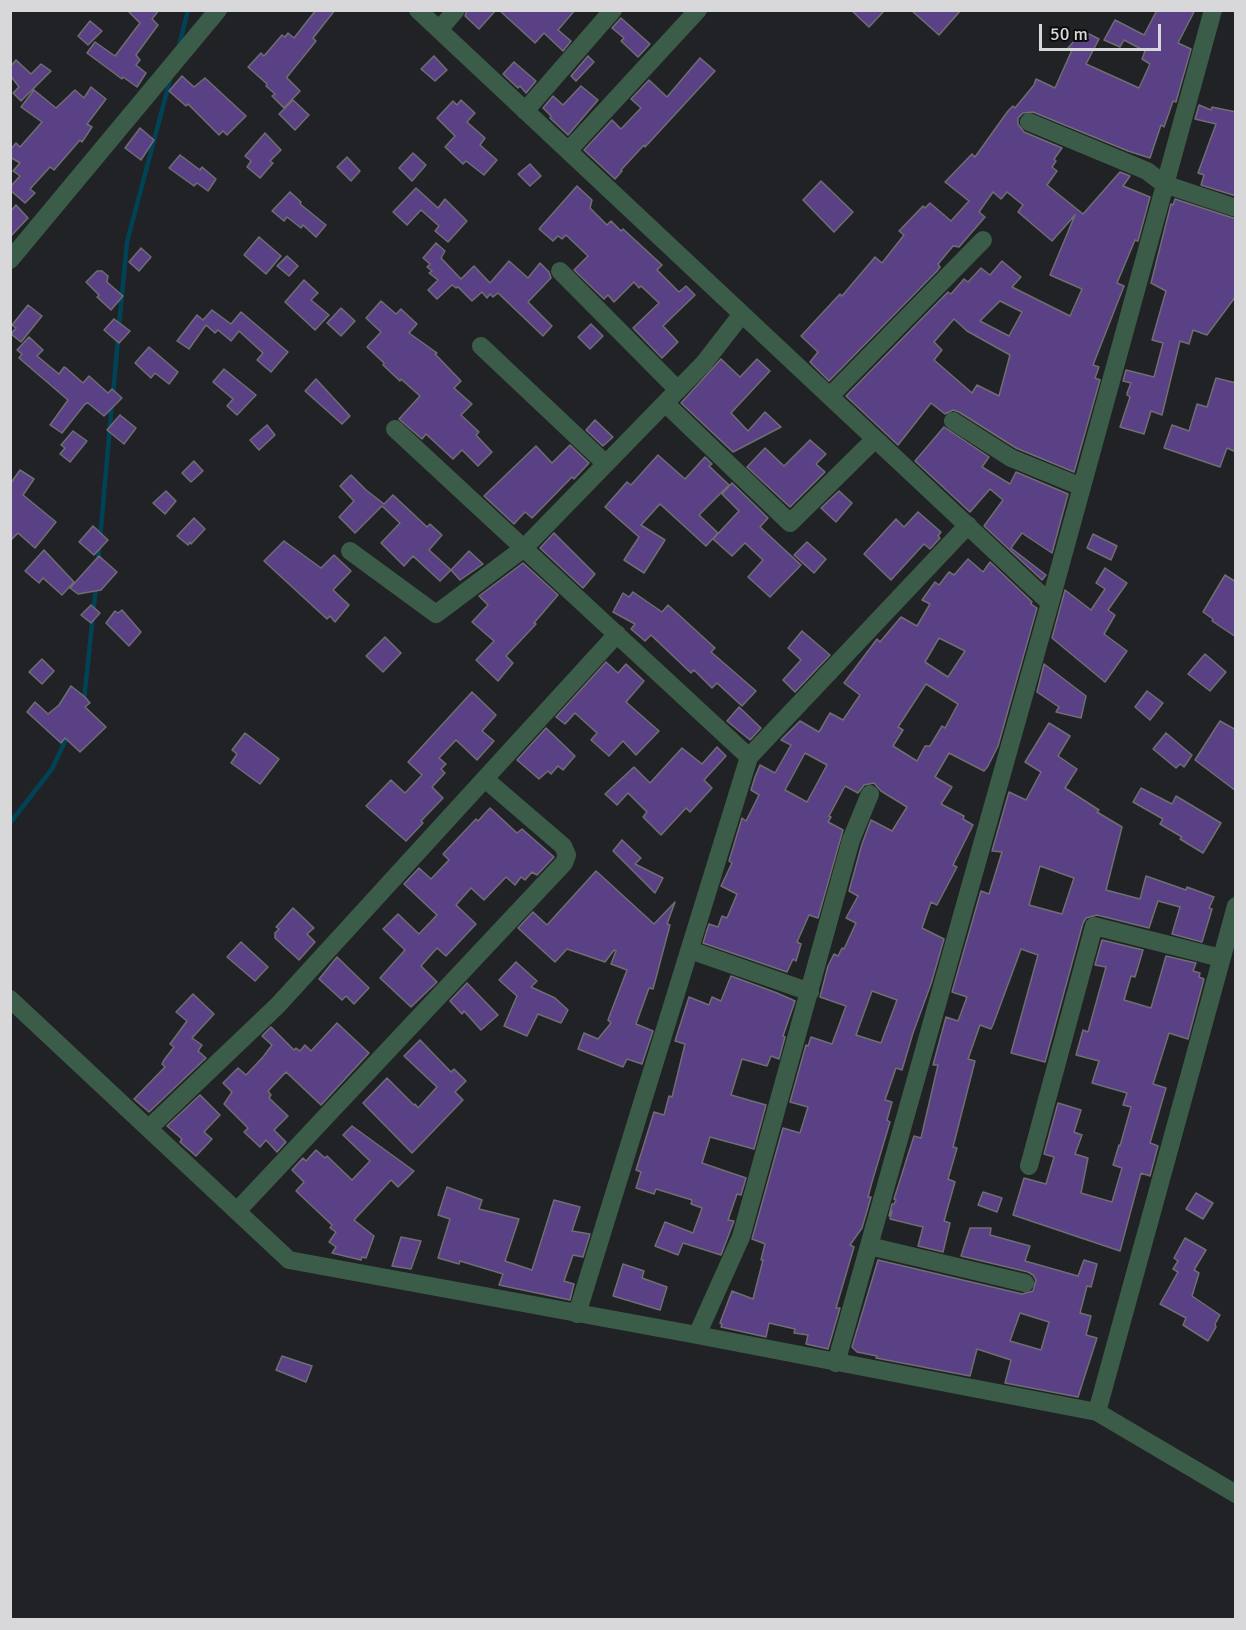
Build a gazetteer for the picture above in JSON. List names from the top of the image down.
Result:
{
  "scale_bar": "50 m"
}
